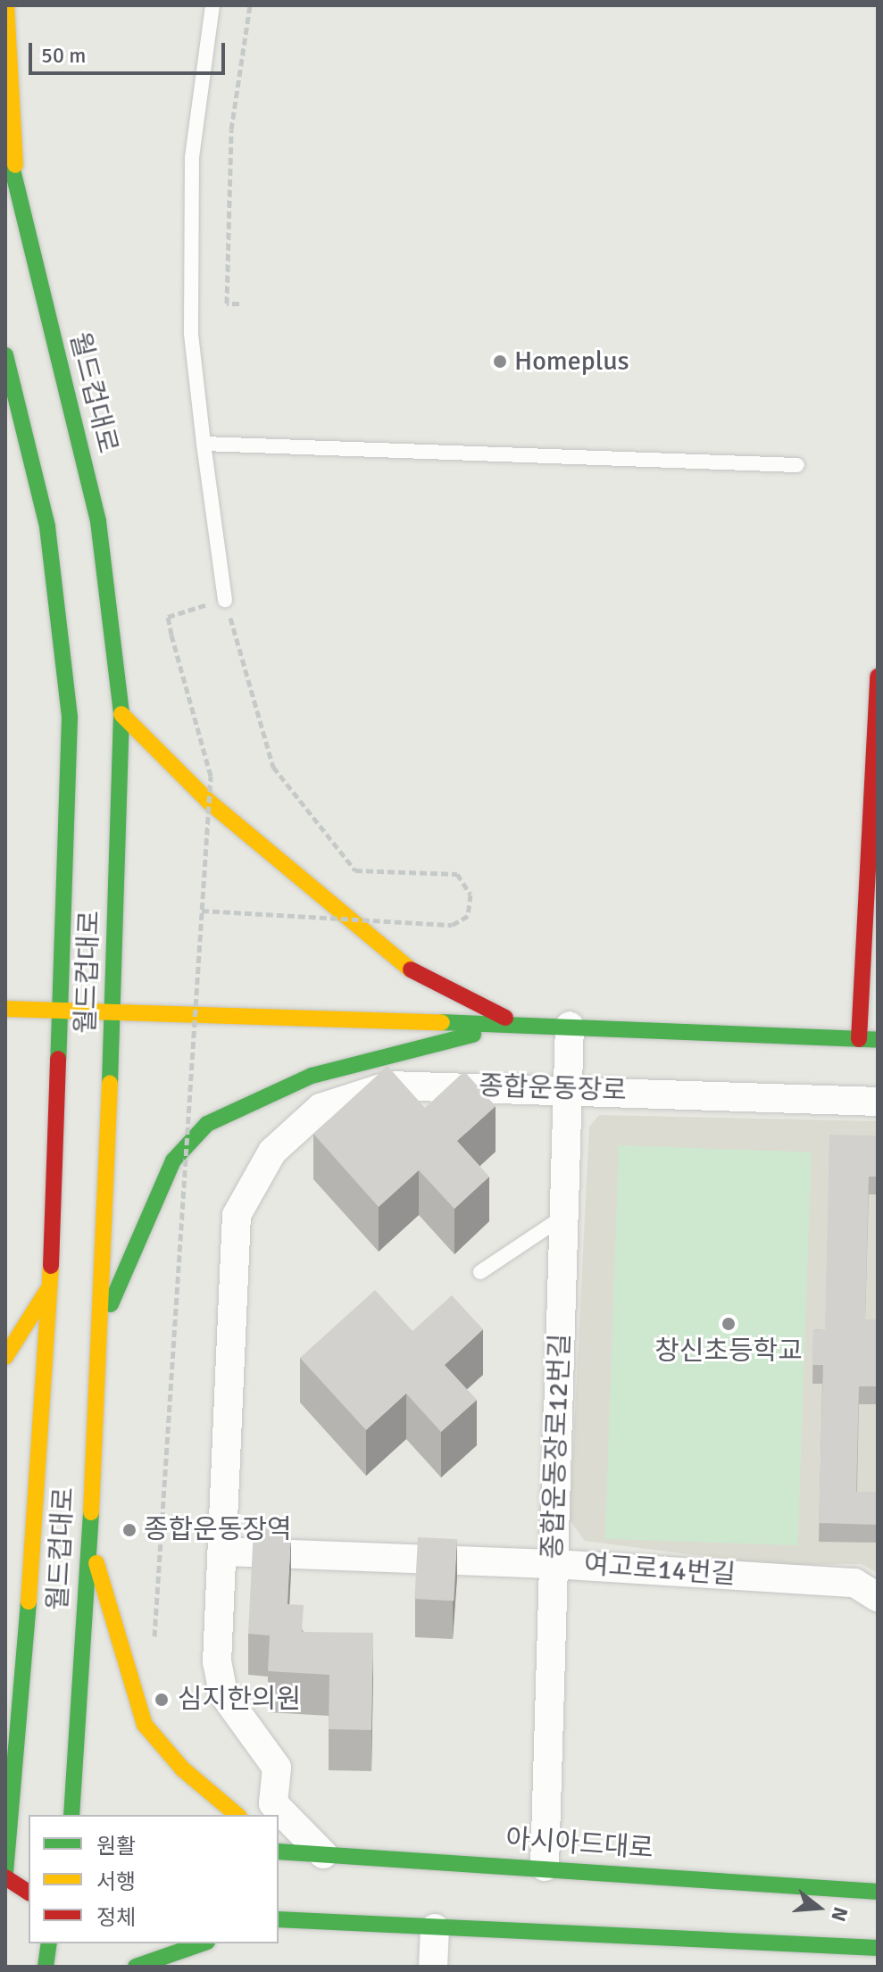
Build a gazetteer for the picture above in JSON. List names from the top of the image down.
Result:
{
  "streets": {
    "main road": ["월드컵대로", "아시아드대로"],
    "street": ["종합운동장로", "종합운동장로12번길", "여고로14번길"]
  },
  "crossings": [
    ["종합운동장로", "종합운동장로12번길"],
    ["종합운동장로", "여고로14번길"],
    ["종합운동장로", "아시아드대로"],
    ["종합운동장로12번길", "여고로14번길"],
    ["종합운동장로12번길", "아시아드대로"]
  ],
  "places": [
    "Homeplus",
    "창신초등학교",
    "종합운동장역",
    "심지한의원"
  ],
  "legend": ["원활", "서행", "정체"],
  "scale_bar": "50 m",
  "north": "right"
}
